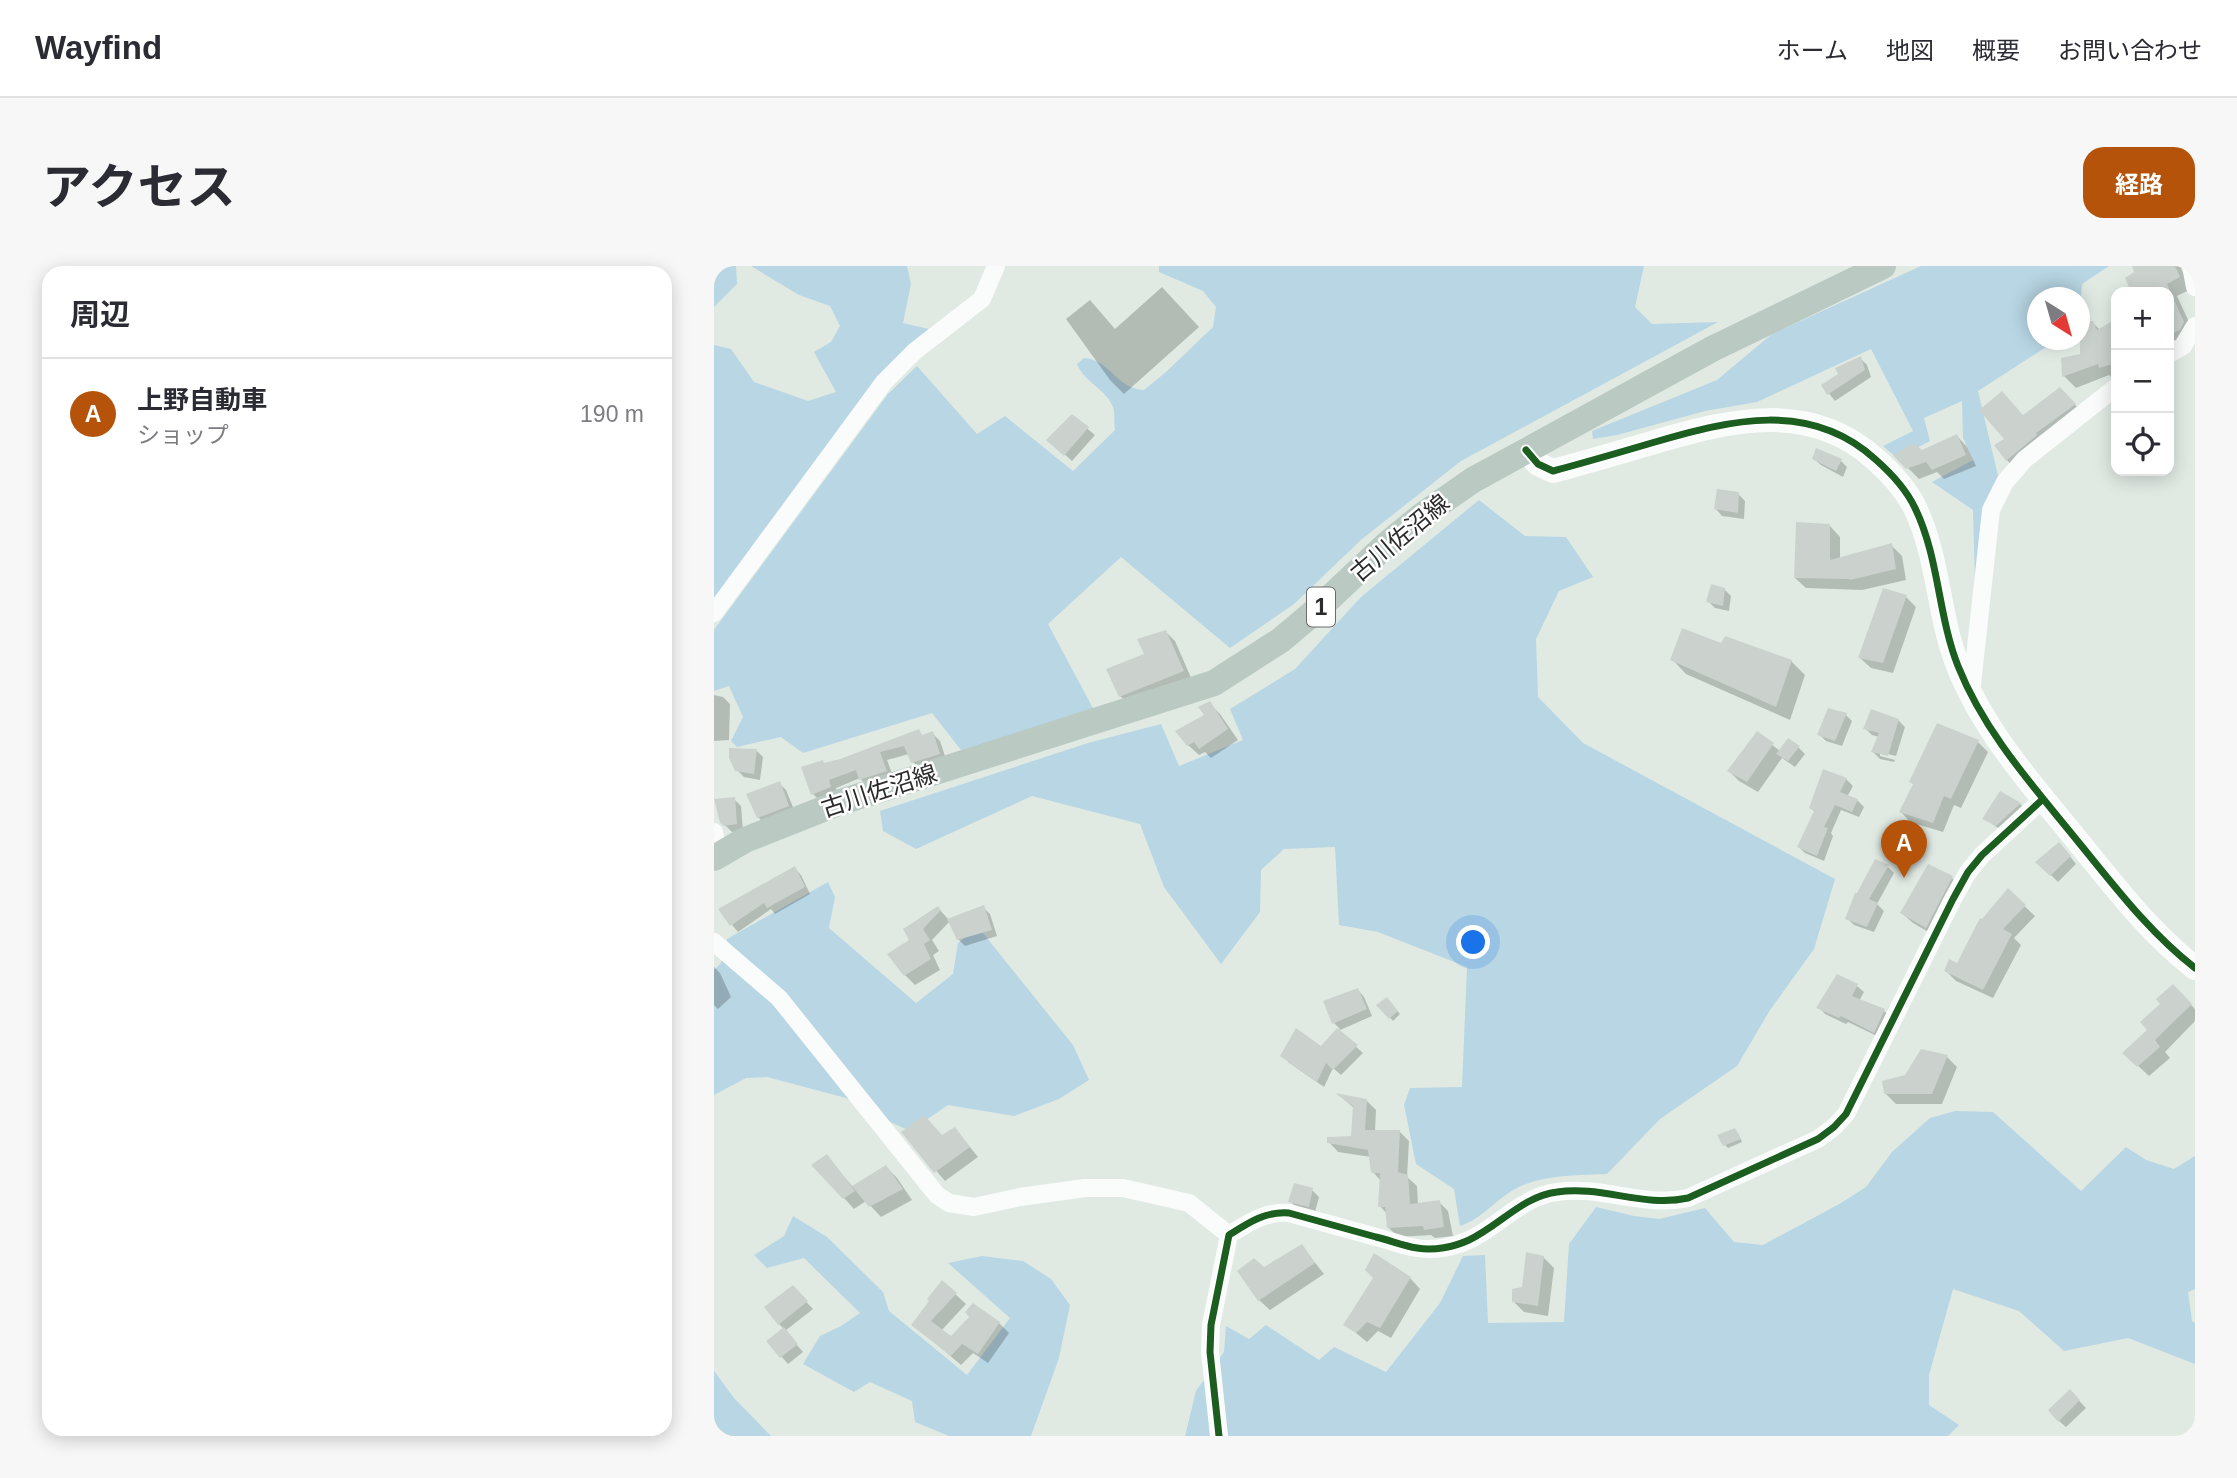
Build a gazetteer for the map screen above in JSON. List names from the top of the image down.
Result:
{
  "streets": {
    "main road": ["古川佐沼線", "1"]
  },
  "north": "bottom right",
  "page": {
    "header": "Wayfind",
    "nav": [
      "ホーム",
      "地図",
      "概要",
      "お問い合わせ"
    ],
    "title": "アクセス",
    "buttons": "経路",
    "heading": "周辺",
    "map_buttons": ["+", "−"],
    "list": [
      {
        "mark": "A",
        "name": "上野自動車",
        "note": "ショップ",
        "value": "190 m"
      }
    ],
    "pins": "A"
  }
}
